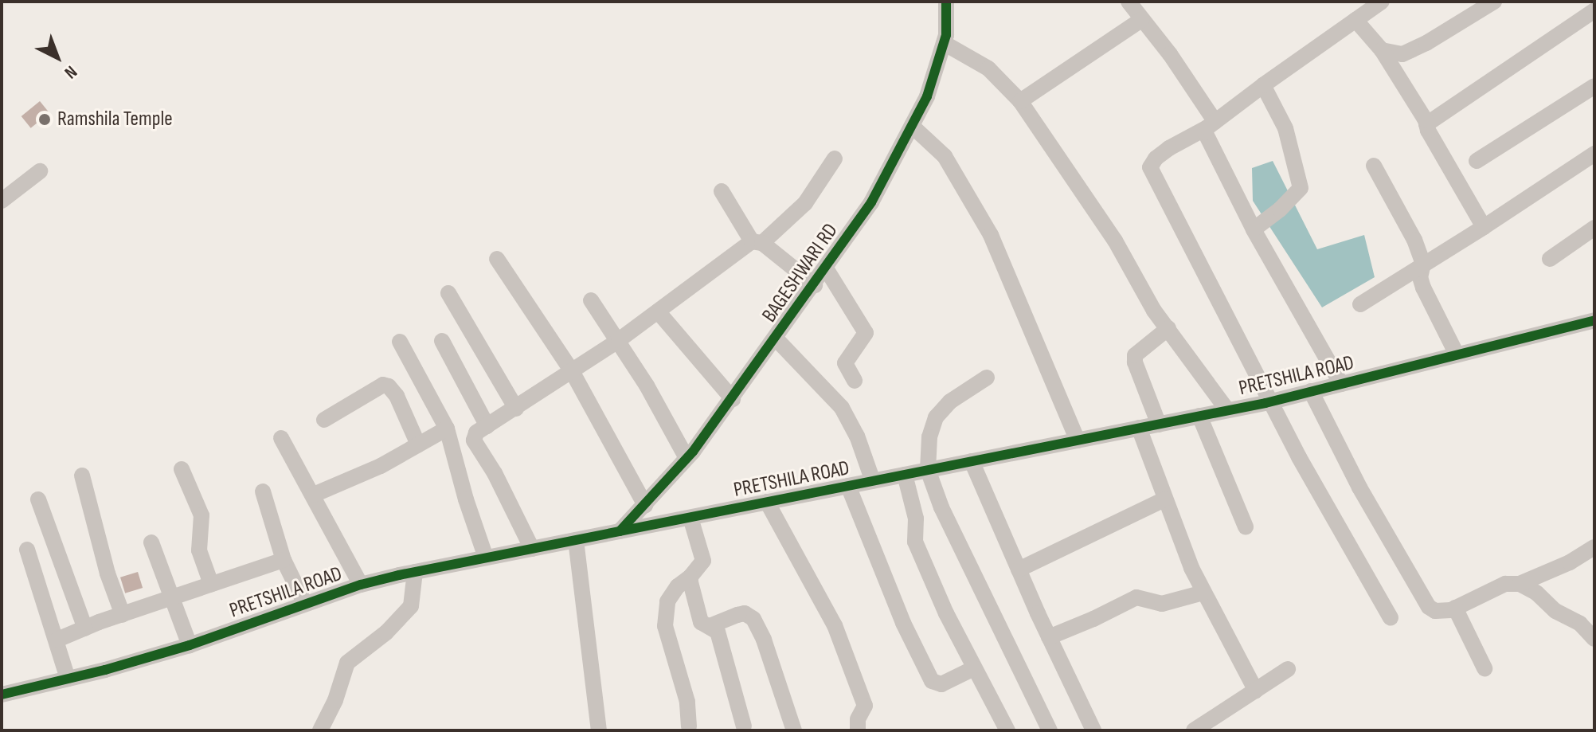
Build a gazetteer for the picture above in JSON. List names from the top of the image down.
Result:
{
  "streets": {
    "street": ["BAGESHWARI RD", "PRETSHILA ROAD"]
  },
  "crossings": [
    ["BAGESHWARI RD", "PRETSHILA ROAD"]
  ],
  "places": ["Ramshila Temple"],
  "north": "bottom right"
}
